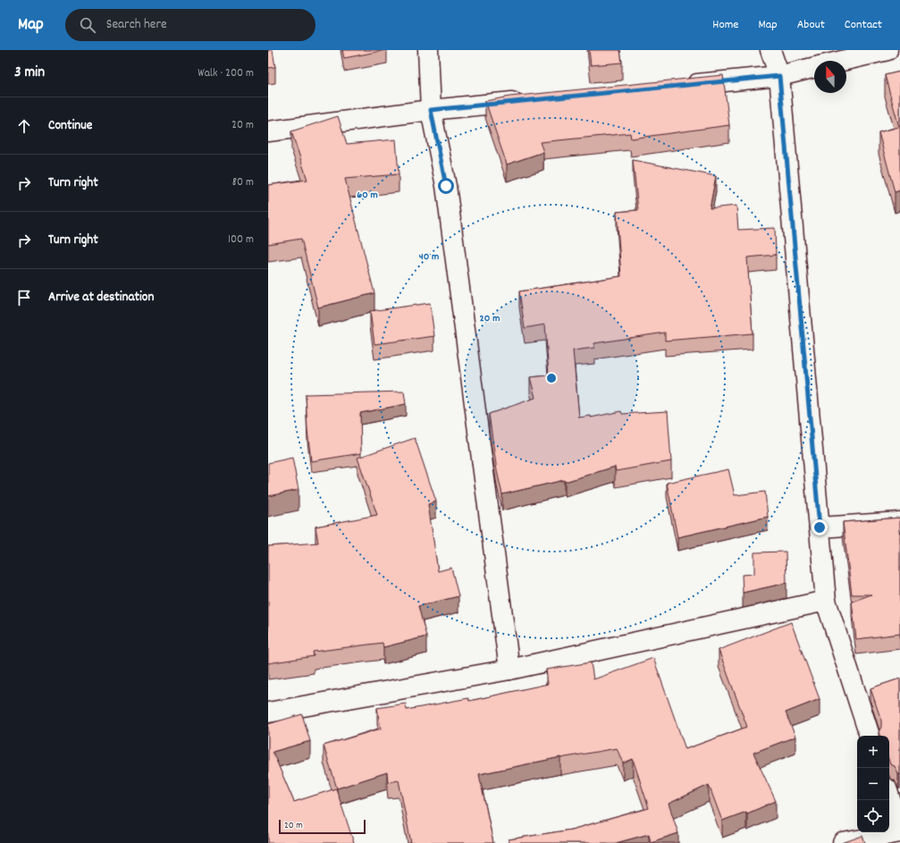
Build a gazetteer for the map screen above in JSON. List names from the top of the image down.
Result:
{
  "scale_bar": "20 m",
  "north": "top",
  "page": {
    "header": "Map",
    "search": "Search here",
    "nav": [
      "Home",
      "Map",
      "About",
      "Contact"
    ],
    "heading": ["3 min", "Walk · 200 m"],
    "list": [
      ["Continue", "20 m"],
      ["Turn right", "80 m"],
      ["Turn right", "100 m"],
      "Arrive at destination"
    ],
    "map_buttons": ["+", "−"],
    "scale": "20 m"
  },
  "rings": ["60 m", "40 m", "20 m"]
}
